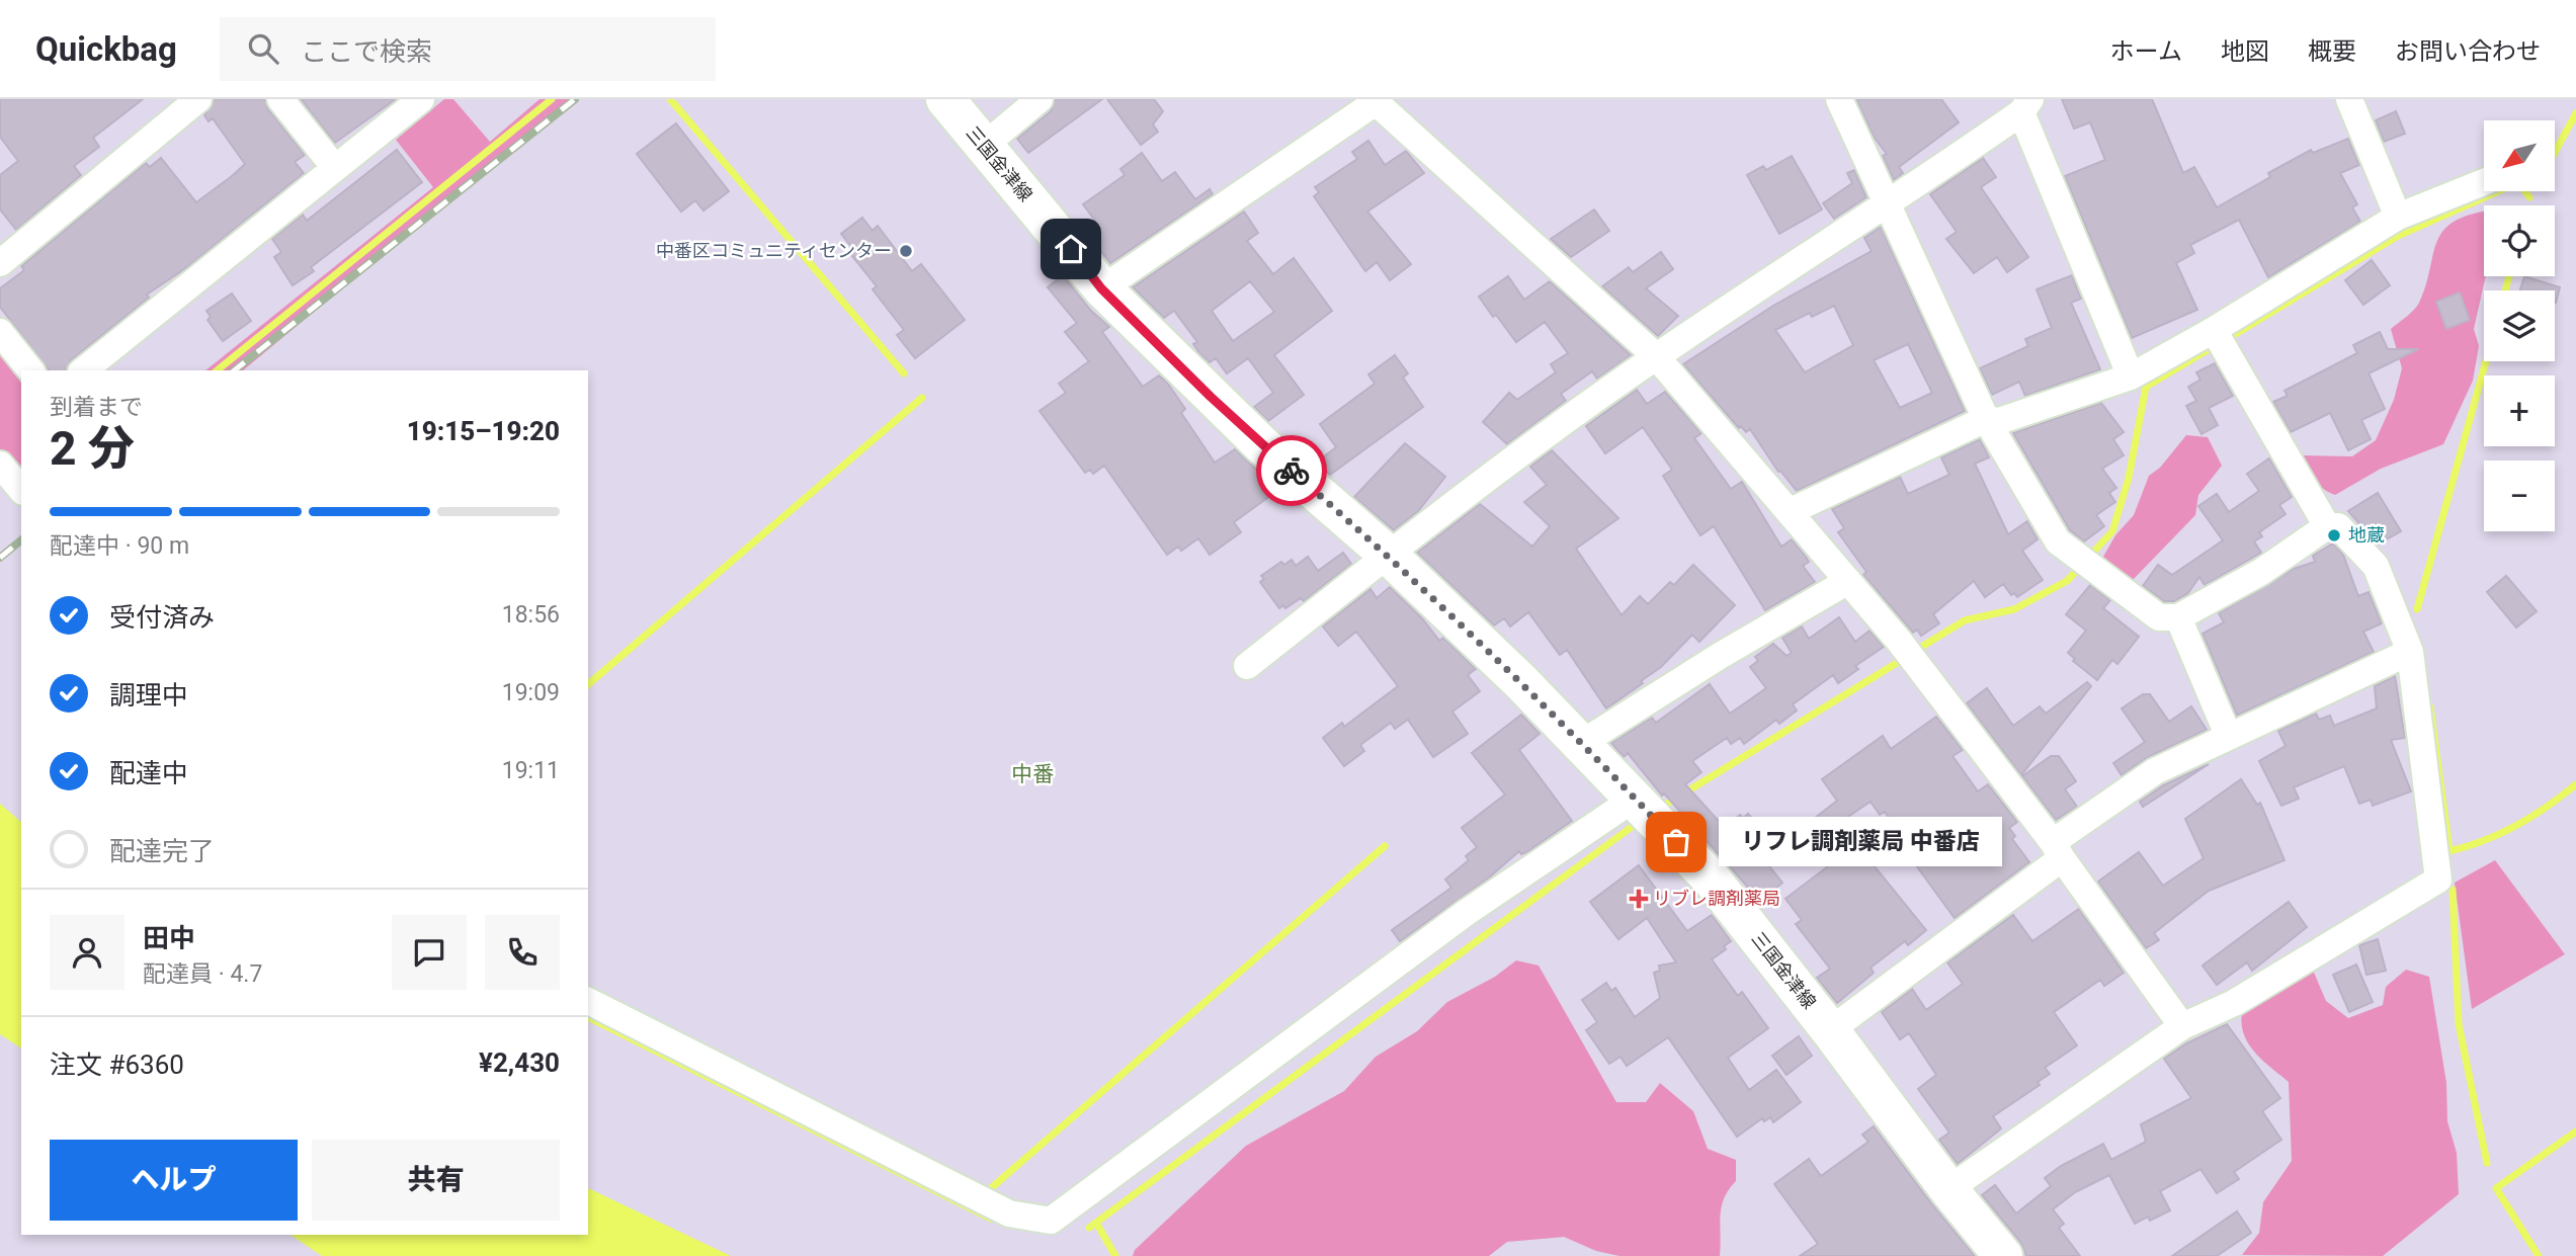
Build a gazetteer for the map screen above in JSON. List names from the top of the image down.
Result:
{
  "streets": {
    "main road": ["三国金津線"]
  },
  "districts": ["中番"],
  "places": {
    "other": ["中番区コミュニティセンター", "地蔵", "リフレ調剤薬局 中番店"],
    "health": ["リブレ調剤薬局"]
  },
  "north": "bottom left",
  "page": {
    "header": "Quickbag",
    "search": "ここで検索",
    "nav": [
      "ホーム",
      "地図",
      "概要",
      "お問い合わせ"
    ],
    "map_buttons": ["+", "−"],
    "heading": ["2 分", "到着まで", "19:15–19:20"],
    "panel": [
      "田中",
      "配達員 · 4.7",
      "注文 #6360",
      "¥2,430"
    ],
    "bar": "配達中 · 90 m",
    "list": [
      ["受付済み", "18:56"],
      ["調理中", "19:09"],
      ["配達中", "19:11"],
      "配達完了"
    ],
    "bubble": "リフレ調剤薬局 中番店",
    "buttons": ["ヘルプ", "共有"]
  }
}
